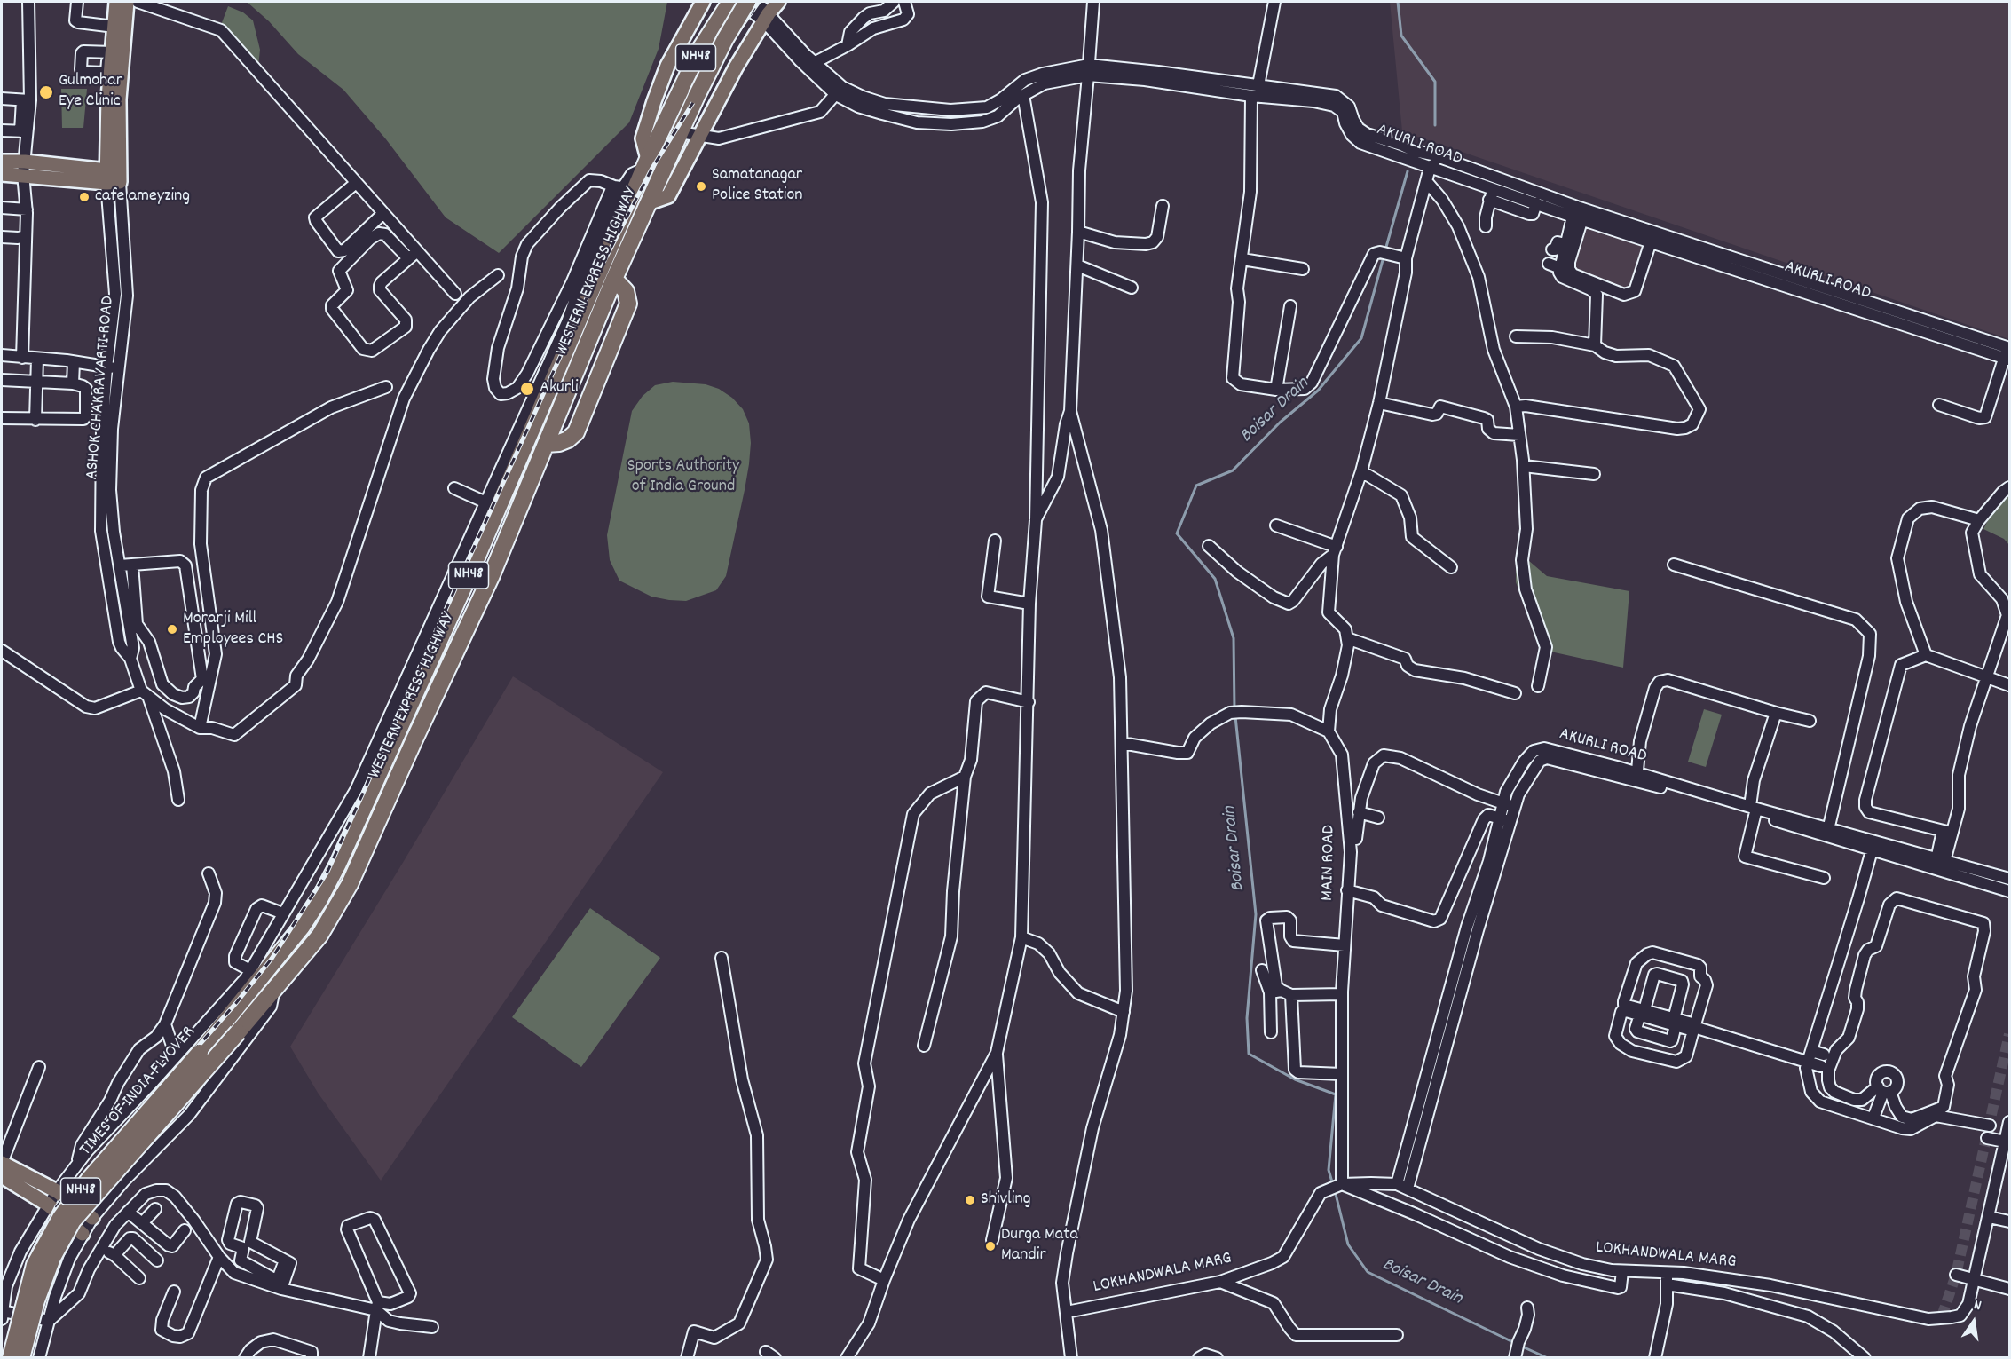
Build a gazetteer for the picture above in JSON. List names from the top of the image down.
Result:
{
  "streets": {
    "highway": ["NH48", "WESTERN EXPRESS HIGHWAY", "TIMES OF INDIA FLYOVER"],
    "street": [
      "AKURLI ROAD",
      "ASHOK CHAKRAVARTI ROAD",
      "MAIN ROAD",
      "LOKHANDWALA MARG"
    ]
  },
  "crossings": [
    ["AKURLI ROAD", "LOKHANDWALA MARG"],
    ["WESTERN EXPRESS HIGHWAY", "TIMES OF INDIA FLYOVER"],
    ["MAIN ROAD", "LOKHANDWALA MARG"]
  ],
  "water": ["Boisar Drain"],
  "parks": ["Sports Authority of India Ground"],
  "places": [
    "Gulmohar Eye Clinic",
    "Samatanagar Police Station",
    "cafe ameyzing",
    "Akurli",
    "Morarji Mill Employees CHS",
    "Shivling",
    "Durga Mata Mandir"
  ],
  "north": "top"
}
